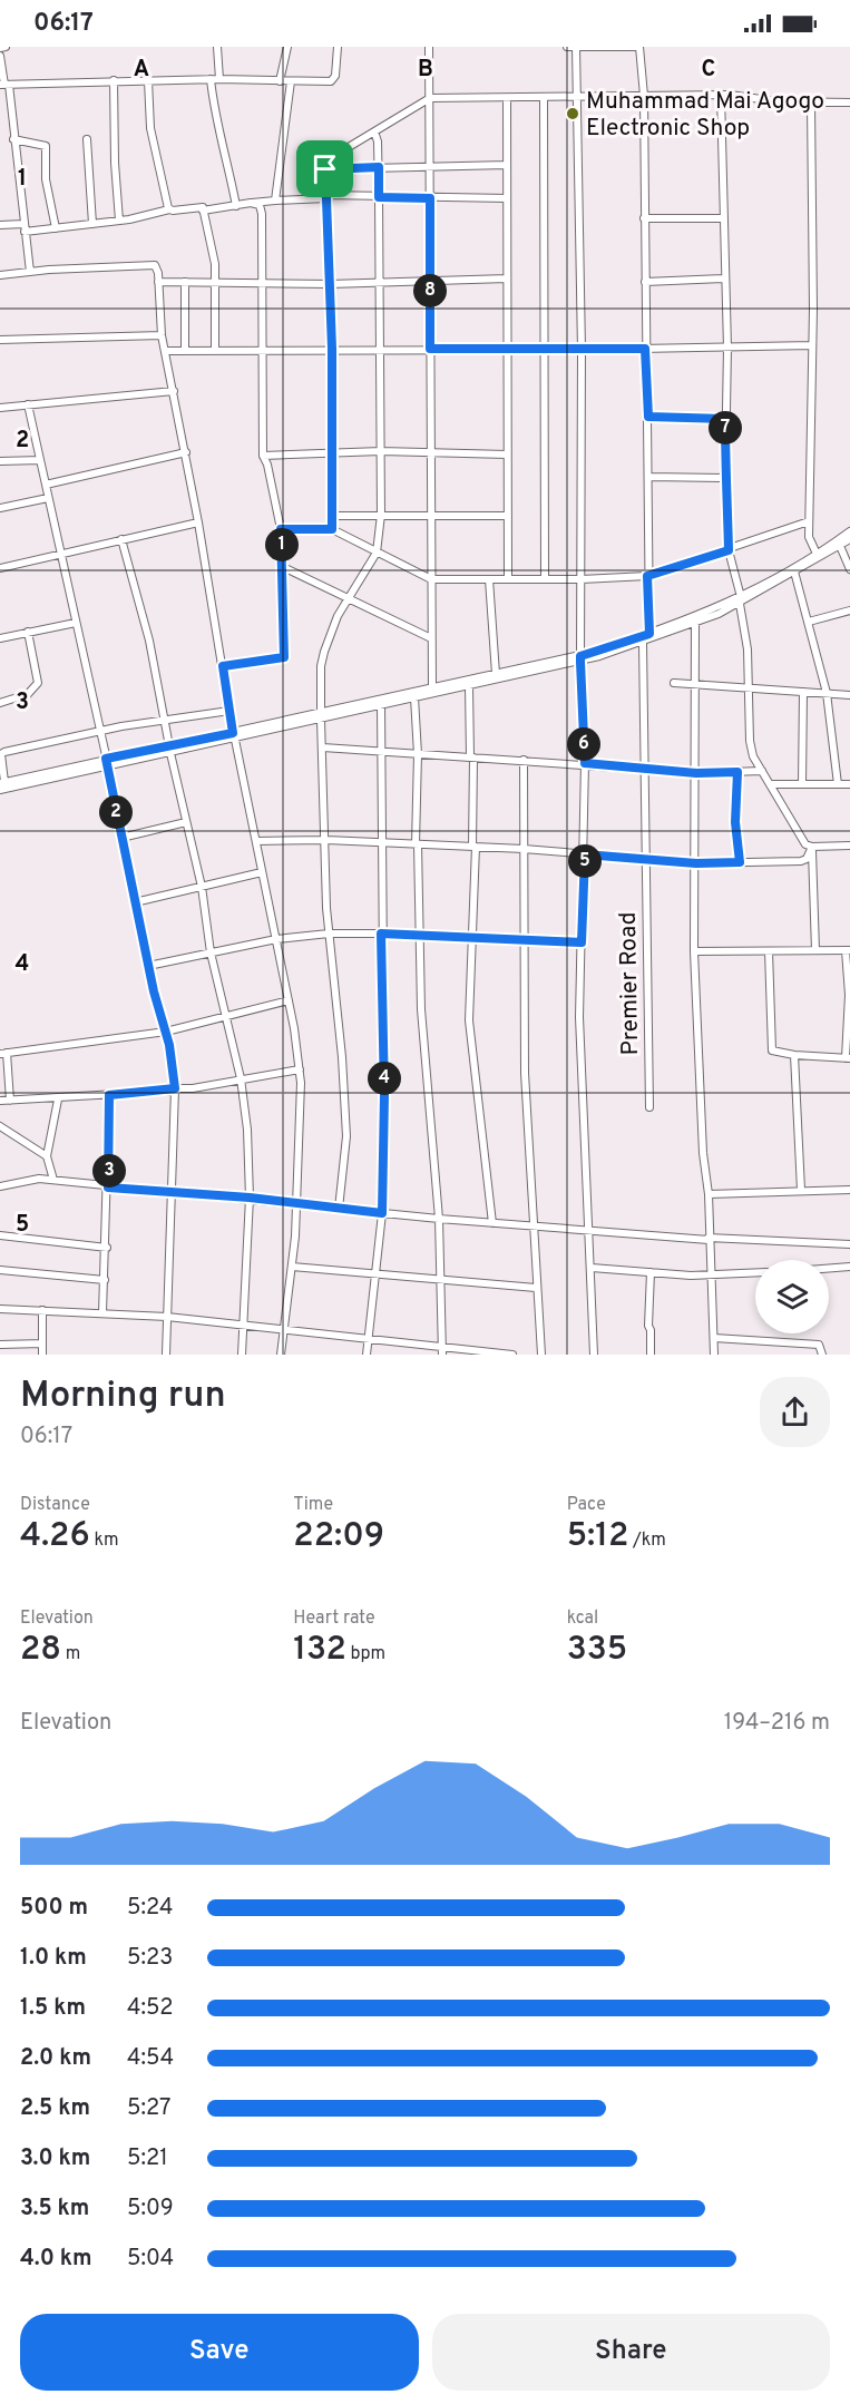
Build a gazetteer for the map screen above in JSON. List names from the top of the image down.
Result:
{
  "streets": {
    "street": ["Premier Road"]
  },
  "places": ["Muhammad Mai Agogo Electronic Shop"],
  "page": {
    "status": "06:17",
    "pins": [
      "8",
      "7",
      "1",
      "6",
      "2",
      "5",
      "4",
      "3"
    ],
    "heading": ["Morning run", "06:17"],
    "stats": [
      ["Distance", "4.26 km"],
      ["Time", "22:09"],
      ["Pace", "5:12 /km"],
      ["Elevation", "28 m"],
      ["Heart rate", "132 bpm"],
      ["kcal", "335"]
    ],
    "chart": ["Elevation", "194–216 m"],
    "list": [
      {
        "name": "500 m",
        "note": "5:24"
      },
      {
        "name": "1.0 km",
        "note": "5:23"
      },
      {
        "name": "1.5 km",
        "note": "4:52"
      },
      {
        "name": "2.0 km",
        "note": "4:54"
      },
      {
        "name": "2.5 km",
        "note": "5:27"
      },
      {
        "name": "3.0 km",
        "note": "5:21"
      },
      {
        "name": "3.5 km",
        "note": "5:09"
      },
      {
        "name": "4.0 km",
        "note": "5:04"
      }
    ],
    "buttons": ["Save", "Share"]
  },
  "grid": {
    "columns": ["A", "B", "C"],
    "rows": [
      "1",
      "2",
      "3",
      "4",
      "5"
    ]
  }
}
